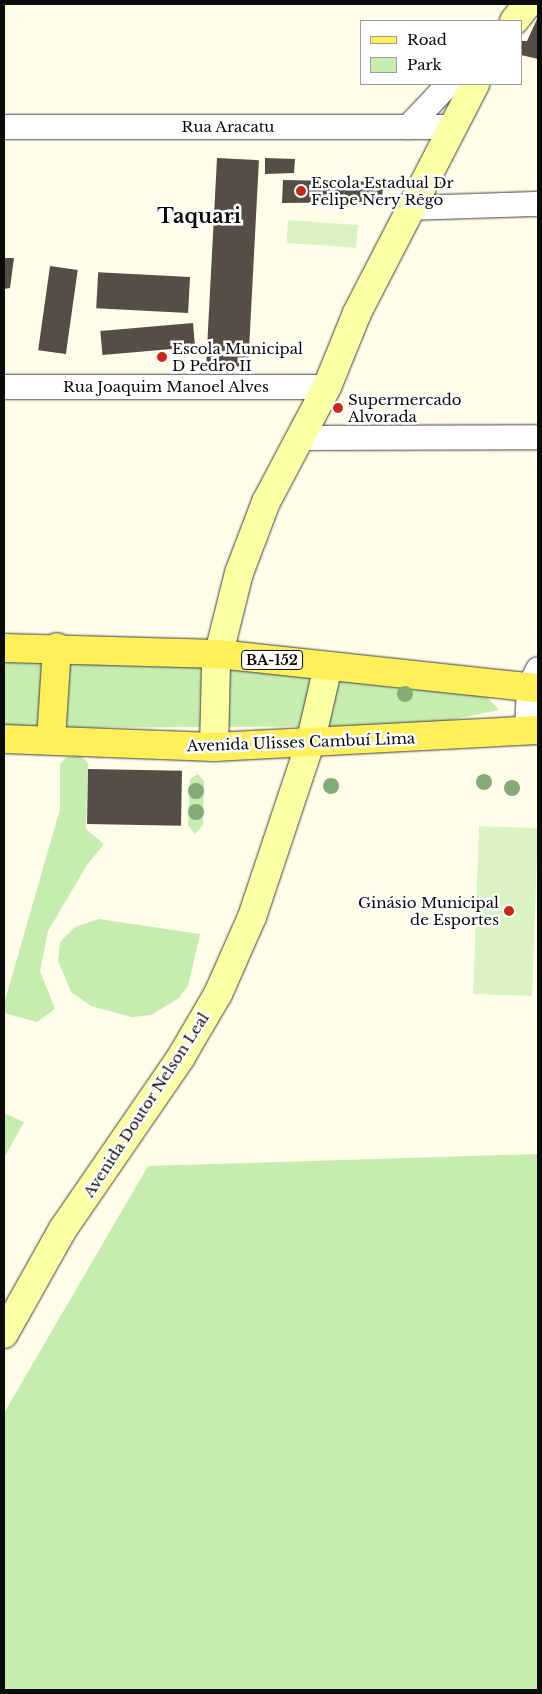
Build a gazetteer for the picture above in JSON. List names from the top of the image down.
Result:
{
  "streets": {
    "main road": ["BA-152", "Avenida Ulisses Cambuí Lima"],
    "street": ["Rua Aracatu", "Rua Joaquim Manoel Alves", "Avenida Doutor Nelson Leal"]
  },
  "crossings": [
    ["BA-152", "Avenida Doutor Nelson Leal"],
    ["Avenida Ulisses Cambuí Lima", "Avenida Doutor Nelson Leal"]
  ],
  "districts": ["Taquari"],
  "places": [
    "Escola Estadual Dr Felipe Nery Rêgo",
    "Escola Municipal D Pedro II",
    "Supermercado Alvorada",
    "Ginásio Municipal de Esportes"
  ],
  "legend": ["Road", "Park"]
}
